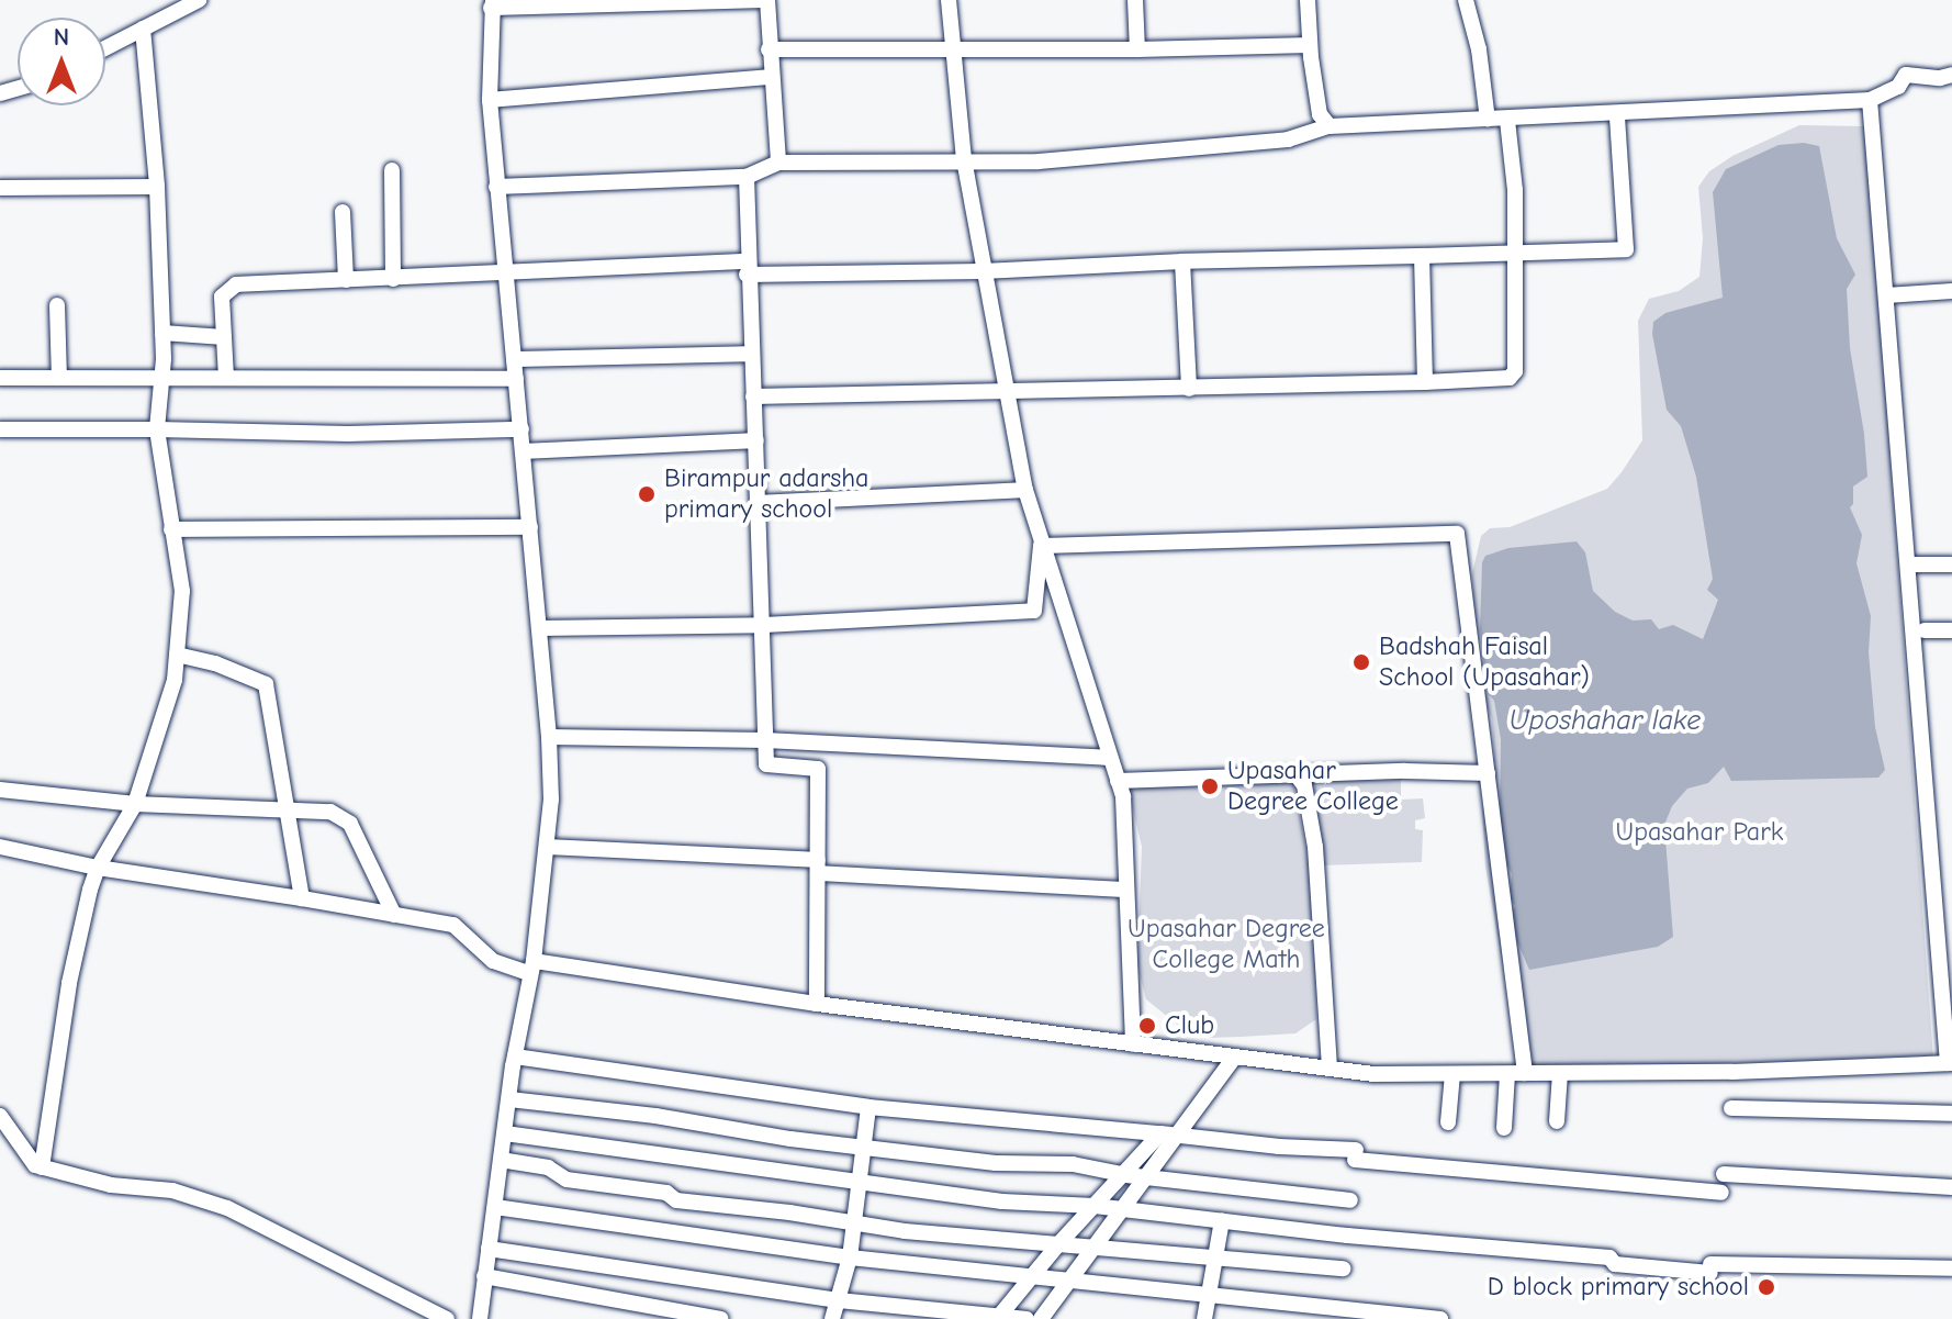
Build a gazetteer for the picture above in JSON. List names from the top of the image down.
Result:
{
  "water": ["Uposhahar lake"],
  "parks": ["Upasahar Park", "Upasahar Degree College Math"],
  "places": [
    "Birampur adarsha primary school",
    "Badshah Faisal School (Upasahar)",
    "Upasahar Degree College",
    "Club",
    "D block primary school"
  ],
  "north": "top"
}
